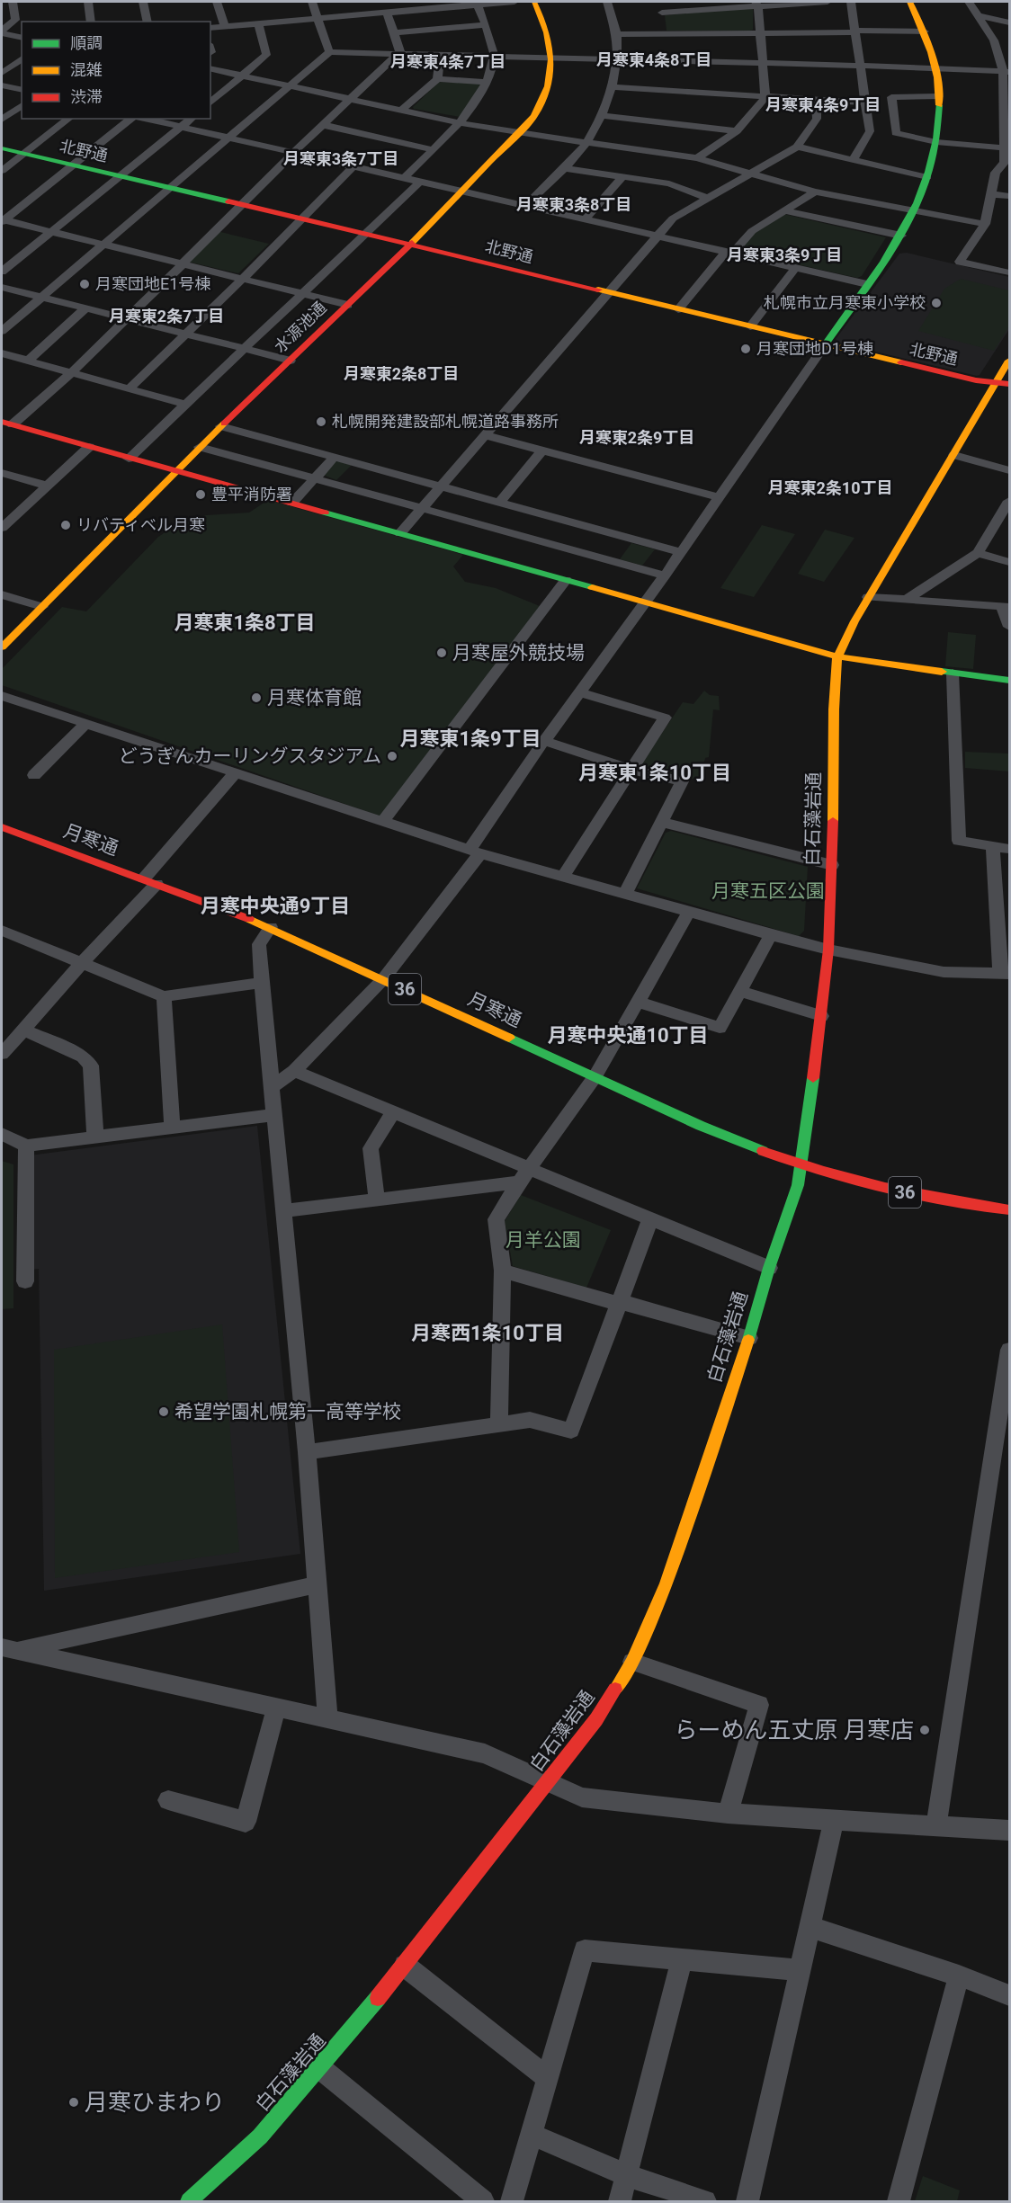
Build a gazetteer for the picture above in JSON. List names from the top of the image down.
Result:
{
  "streets": {
    "main road": [
      "北野通",
      "水源池通",
      "白石藻岩通",
      "月寒通",
      "36"
    ]
  },
  "crossings": [
    ["北野通", "水源池通"],
    ["北野通", "白石藻岩通"],
    ["白石藻岩通", "月寒通"]
  ],
  "districts": [
    "月寒東4条8丁目",
    "月寒東4条7丁目",
    "月寒東4条9丁目",
    "月寒東3条7丁目",
    "月寒東3条8丁目",
    "月寒東3条9丁目",
    "月寒東2条7丁目",
    "月寒東2条8丁目",
    "月寒東2条9丁目",
    "月寒東2条10丁目",
    "月寒東1条8丁目",
    "月寒東1条9丁目",
    "月寒東1条10丁目",
    "月寒中央通9丁目",
    "月寒中央通10丁目",
    "月寒西1条10丁目"
  ],
  "parks": ["月寒五区公園", "月羊公園"],
  "places": [
    "月寒団地E1号棟",
    "札幌市立月寒東小学校",
    "月寒団地D1号棟",
    "札幌開発建設部札幌道路事務所",
    "豊平消防署",
    "リバティベル月寒",
    "月寒屋外競技場",
    "月寒体育館",
    "どうぎんカーリングスタジアム",
    "希望学園札幌第一高等学校",
    "らーめん五丈原 月寒店",
    "月寒ひまわり"
  ],
  "legend": ["順調", "混雑", "渋滞"]
}
